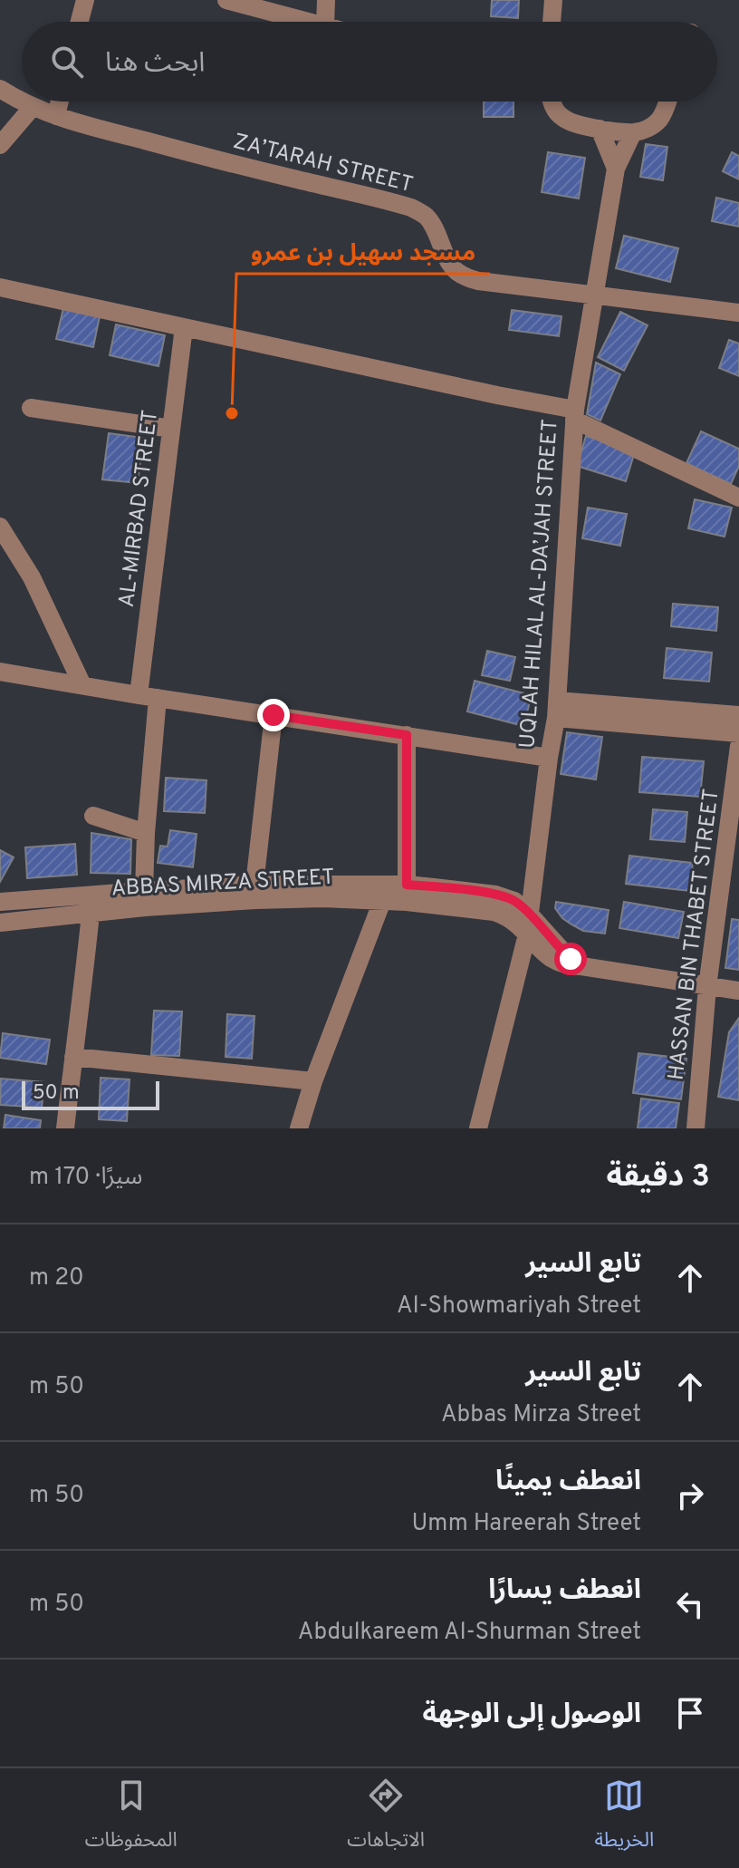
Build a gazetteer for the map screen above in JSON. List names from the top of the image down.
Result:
{
  "streets": {
    "street": [
      "ZA’TARAH STREET",
      "AL-MIRBAD STREET",
      "UQLAH HILAL AL-DA’JAH STREET",
      "ABBAS MIRZA STREET",
      "HASSAN BIN THABET STREET"
    ]
  },
  "crossings": [
    ["ZA’TARAH STREET", "UQLAH HILAL AL-DA’JAH STREET"],
    ["UQLAH HILAL AL-DA’JAH STREET", "ABBAS MIRZA STREET"],
    ["ABBAS MIRZA STREET", "HASSAN BIN THABET STREET"]
  ],
  "places": ["مسجد سهيل بن عمرو"],
  "scale_bar": "50 m",
  "page": {
    "search": "ابحث هنا",
    "scale": "50 m",
    "heading": ["3 دقيقة", "سيرًا · 170 m"],
    "list": [
      ["تابع السير", "Al-Showmariyah Street", "20 m"],
      ["تابع السير", "Abbas Mirza Street", "50 m"],
      ["انعطف يمينًا", "Umm Hareerah Street", "50 m"],
      ["انعطف يسارًا", "Abdulkareem Al-Shurman Street", "50 m"],
      "الوصول إلى الوجهة"
    ],
    "nav": ["الخريطة", "الاتجاهات", "المحفوظات"]
  }
}
